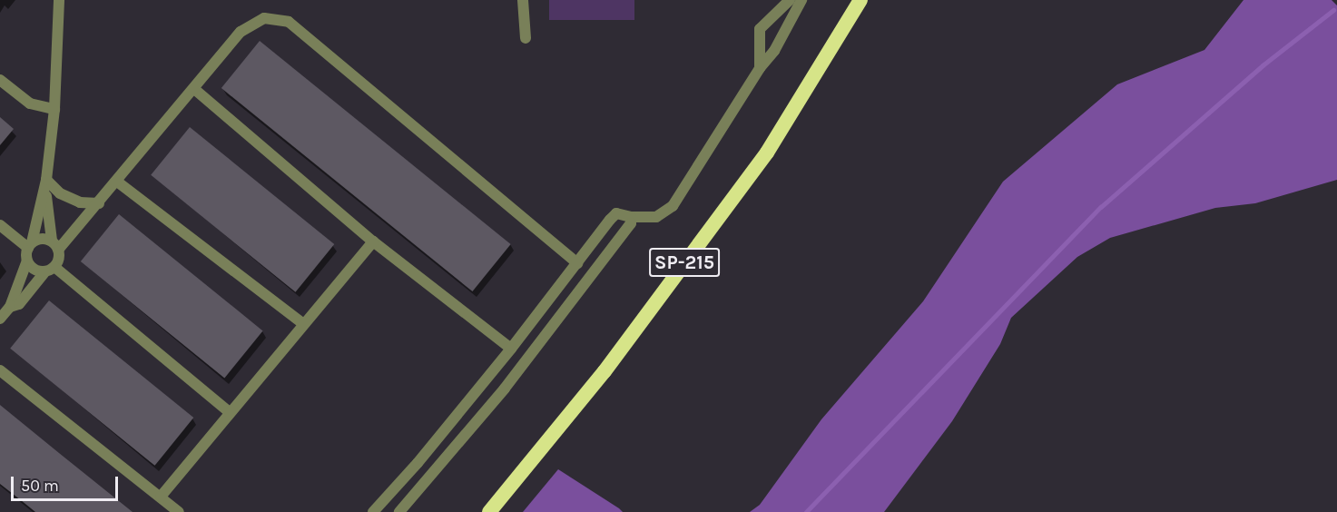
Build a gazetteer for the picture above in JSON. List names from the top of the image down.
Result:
{
  "streets": {
    "highway": ["SP-215"]
  },
  "scale_bar": "50 m"
}
